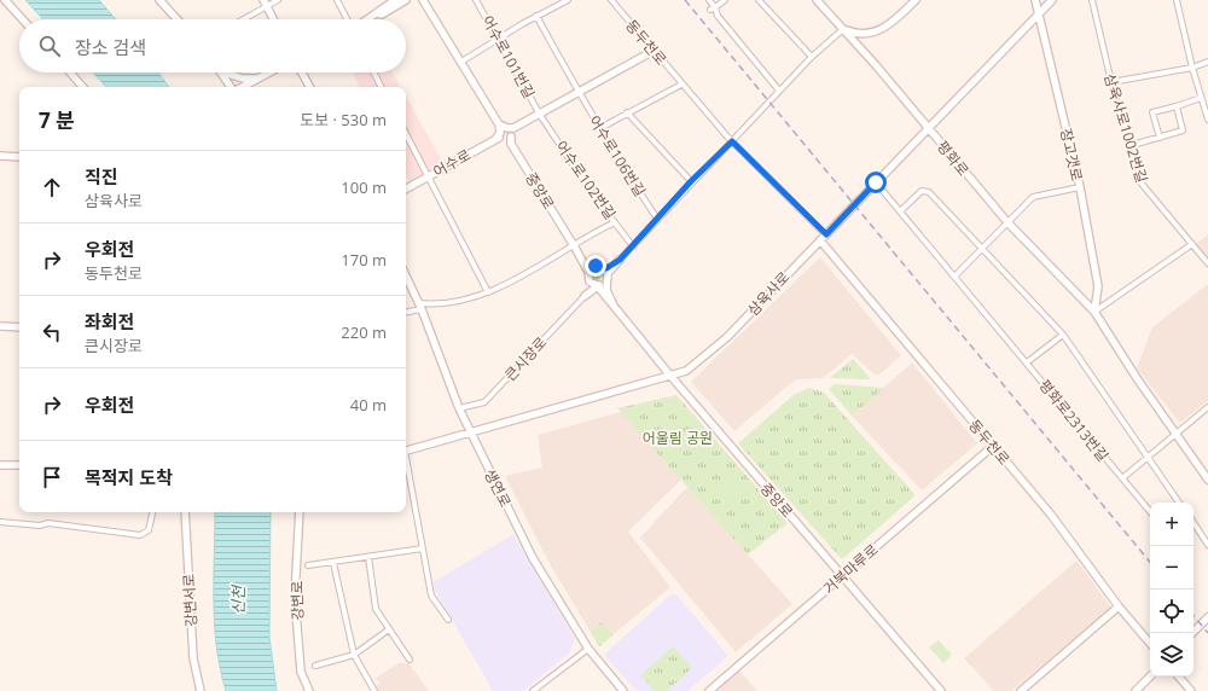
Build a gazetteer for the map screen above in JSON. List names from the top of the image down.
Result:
{
  "streets": {
    "street": [
      "동두천로",
      "어수로101번길",
      "삼육사로1002번길",
      "장고갯로",
      "어수로106번길",
      "평화로",
      "어수로",
      "어수로102번길",
      "중앙로",
      "삼육사로",
      "큰시장로",
      "평화로2313번길",
      "생연로",
      "거북마루로",
      "강변서로",
      "강변로"
    ]
  },
  "crossings": [
    ["동두천로", "어수로"],
    ["동두천로", "삼육사로"],
    ["동두천로", "거북마루로"],
    ["어수로101번길", "어수로"],
    ["어수로101번길", "어수로102번길"],
    ["장고갯로", "평화로"],
    ["장고갯로", "삼육사로"],
    ["어수로106번길", "어수로"],
    ["평화로", "삼육사로"],
    ["어수로", "어수로102번길"],
    ["어수로", "중앙로"],
    ["중앙로", "삼육사로"],
    ["중앙로", "거북마루로"],
    ["삼육사로", "평화로2313번길"],
    ["삼육사로", "생연로"],
    ["큰시장로", "생연로"]
  ],
  "water": ["신천"],
  "parks": ["어울림 공원"],
  "page": {
    "search": "장소 검색",
    "heading": ["7 분", "도보 · 530 m"],
    "list": [
      ["직진", "삼육사로", "100 m"],
      ["우회전", "동두천로", "170 m"],
      ["좌회전", "큰시장로", "220 m"],
      ["우회전", "40 m"],
      "목적지 도착"
    ],
    "map_buttons": ["+", "−"]
  }
}
